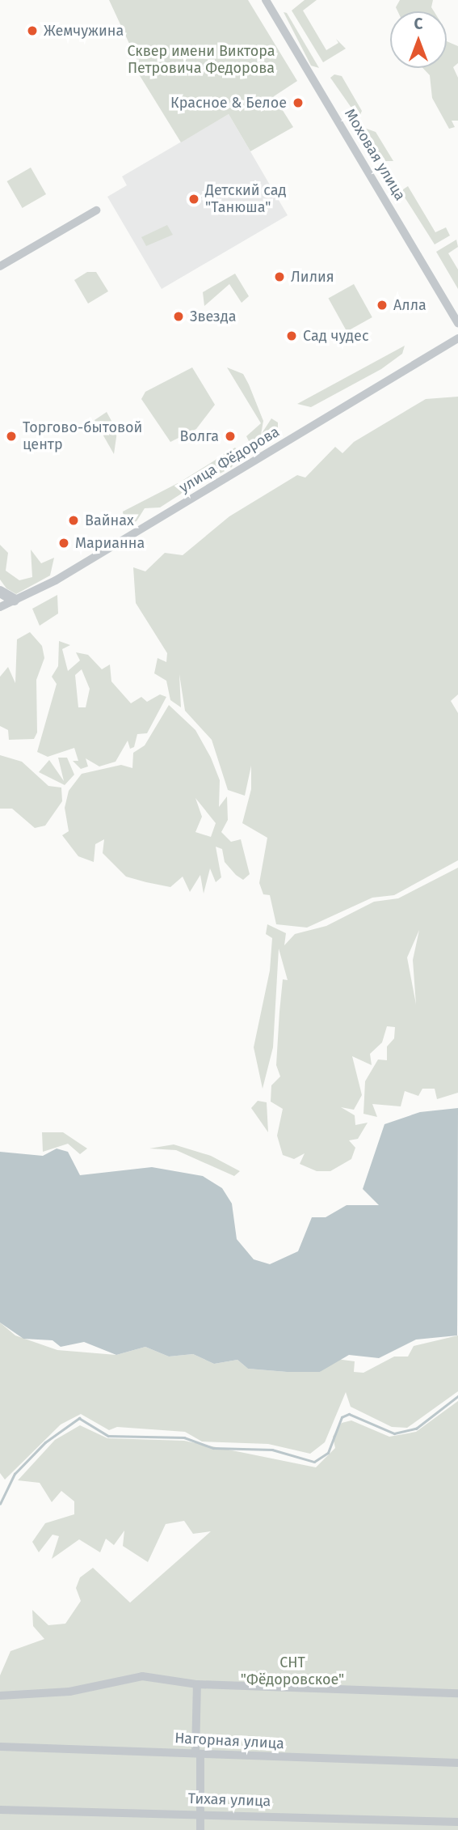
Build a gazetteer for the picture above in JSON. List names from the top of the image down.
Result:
{
  "streets": {
    "street": [
      "Моховая улица",
      "улица Фёдорова",
      "Нагорная улица",
      "Тихая улица"
    ]
  },
  "parks": ["Сквер имени Виктора Петровича Федорова", "СНТ \"Фёдоровское\""],
  "places": [
    "Жемчужина",
    "Красное & Белое",
    "Детский сад \"Танюша\"",
    "Лилия",
    "Алла",
    "Звезда",
    "Сад чудес",
    "Торгово-бытовой центр",
    "Волга",
    "Вайнах",
    "Марианна"
  ],
  "north": "top"
}
